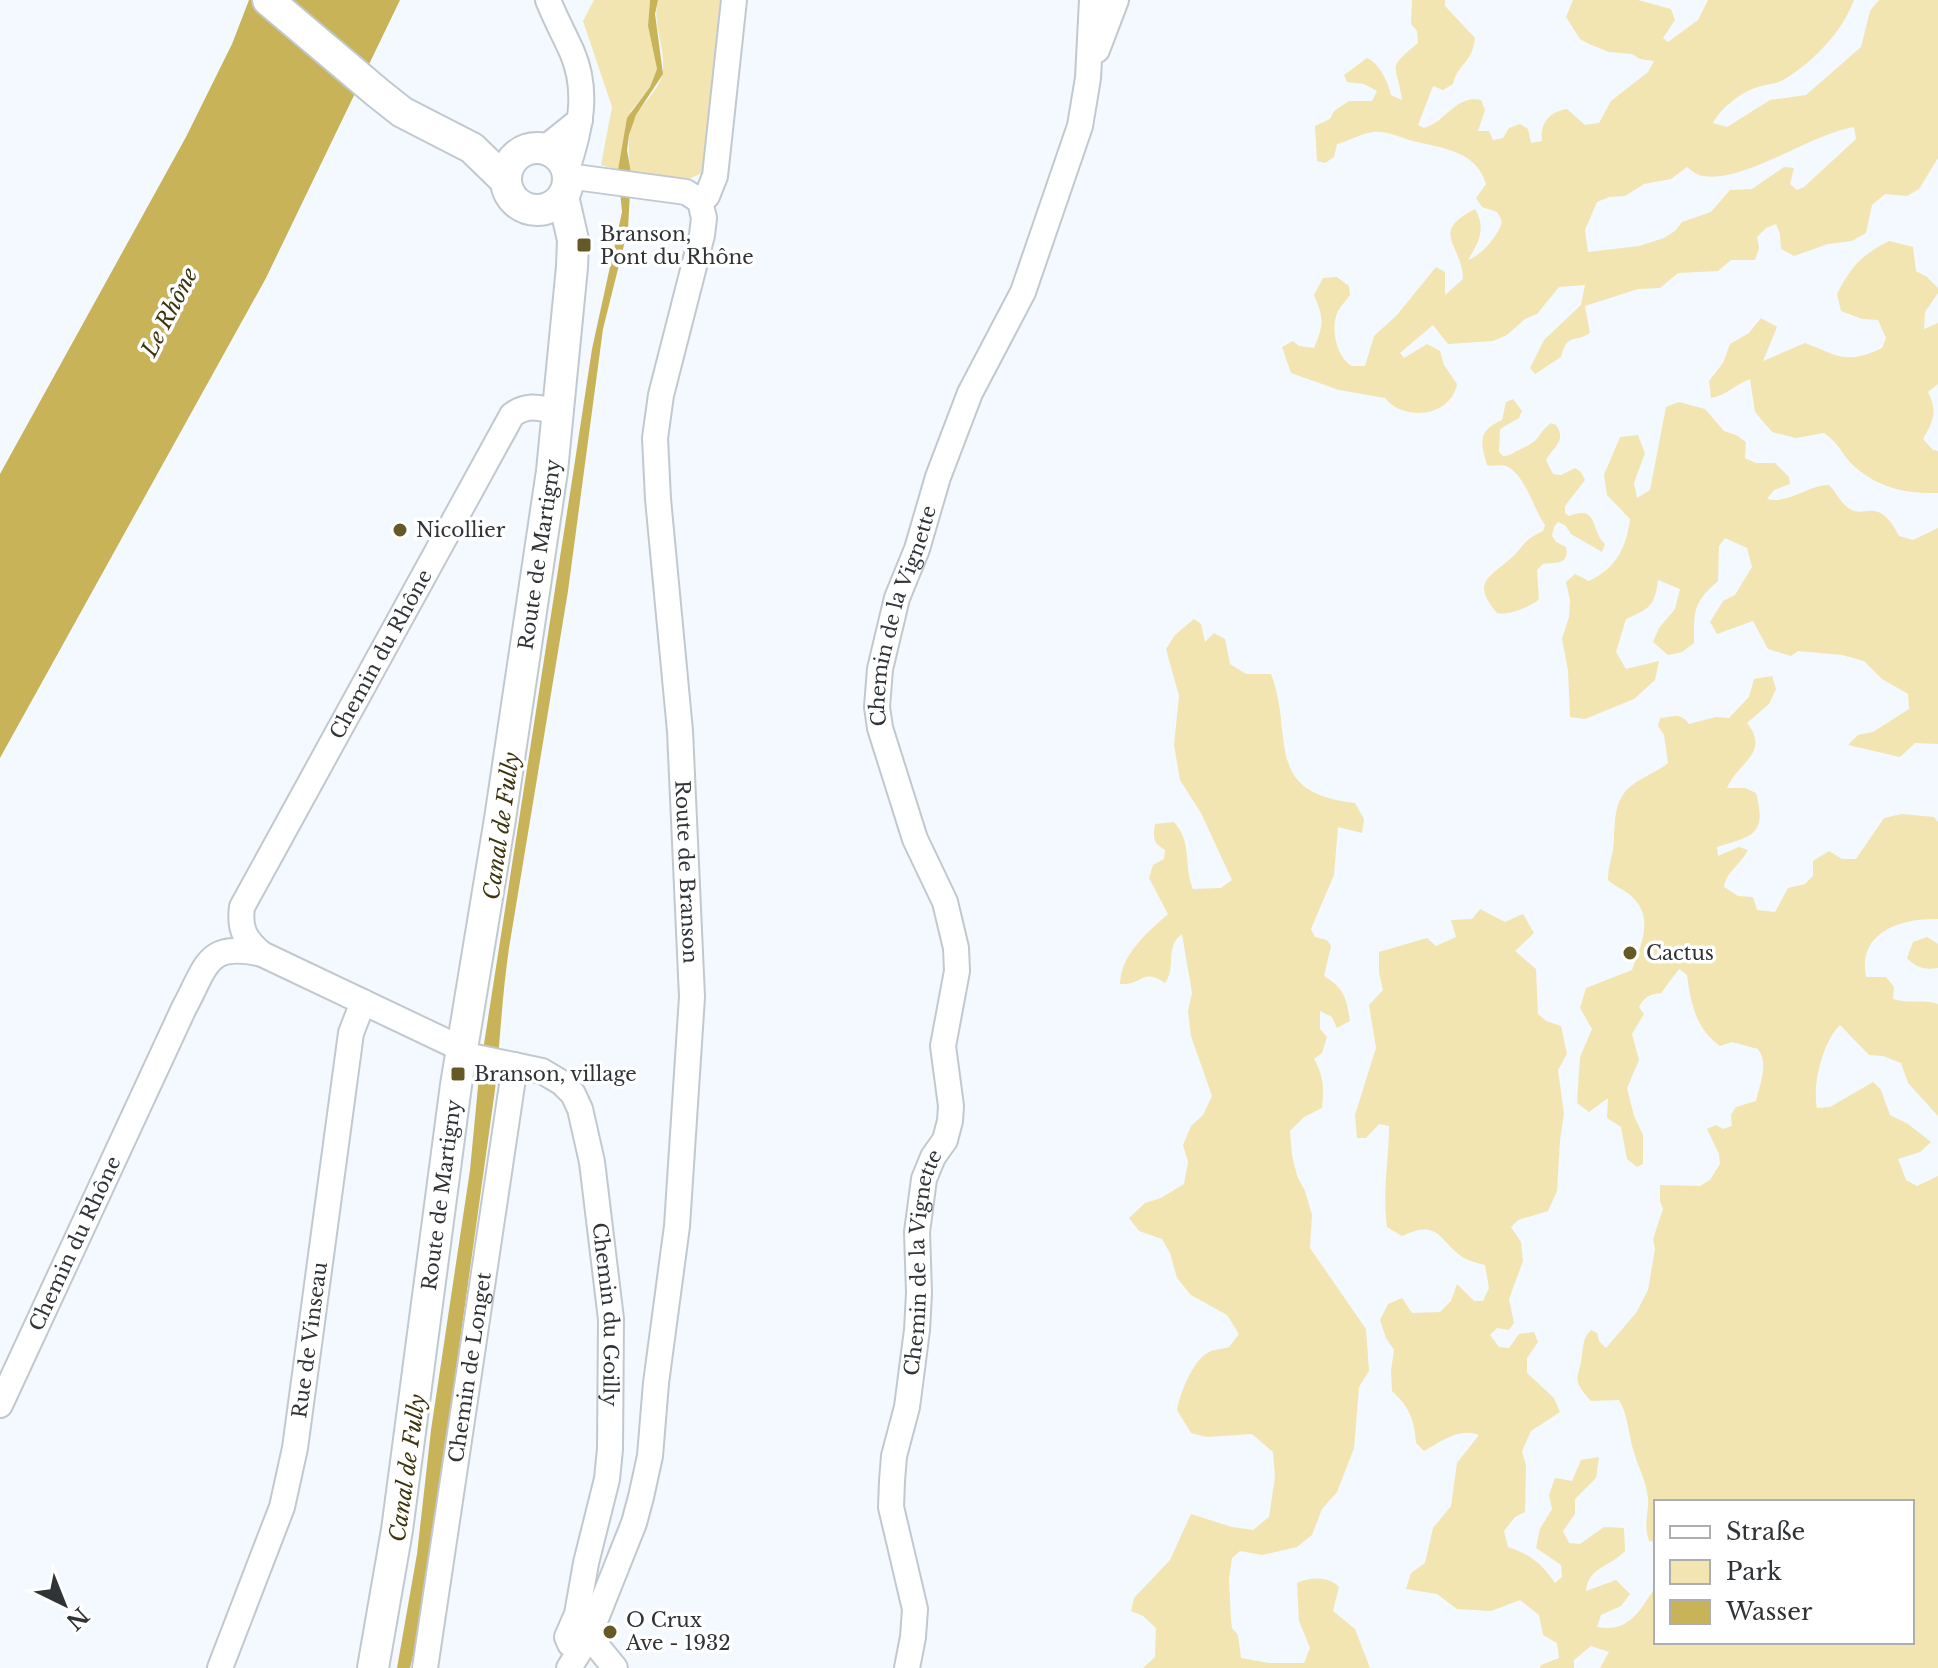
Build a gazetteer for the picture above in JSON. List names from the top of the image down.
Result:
{
  "streets": {
    "main road": ["Route de Martigny"],
    "street": [
      "Chemin de la Vignette",
      "Chemin du Rhône",
      "Route de Branson",
      "Chemin du Goilly",
      "Rue de Vinseau",
      "Chemin de Longet"
    ]
  },
  "crossings": [
    ["Route de Martigny", "Chemin du Rhône"],
    ["Route de Martigny", "Chemin du Goilly"],
    ["Chemin du Rhône", "Chemin du Goilly"],
    ["Route de Branson", "Chemin du Goilly"],
    ["Chemin du Goilly", "Rue de Vinseau"],
    ["Chemin du Goilly", "Chemin de Longet"]
  ],
  "water": ["Le Rhône", "Canal de Fully"],
  "places": {
    "transit": ["Branson, Pont du Rhône", "Branson, village"],
    "other": ["Nicollier", "Cactus", "O Crux Ave - 1932"]
  },
  "legend": ["Straße", "Park", "Wasser"],
  "north": "bottom right"
}
